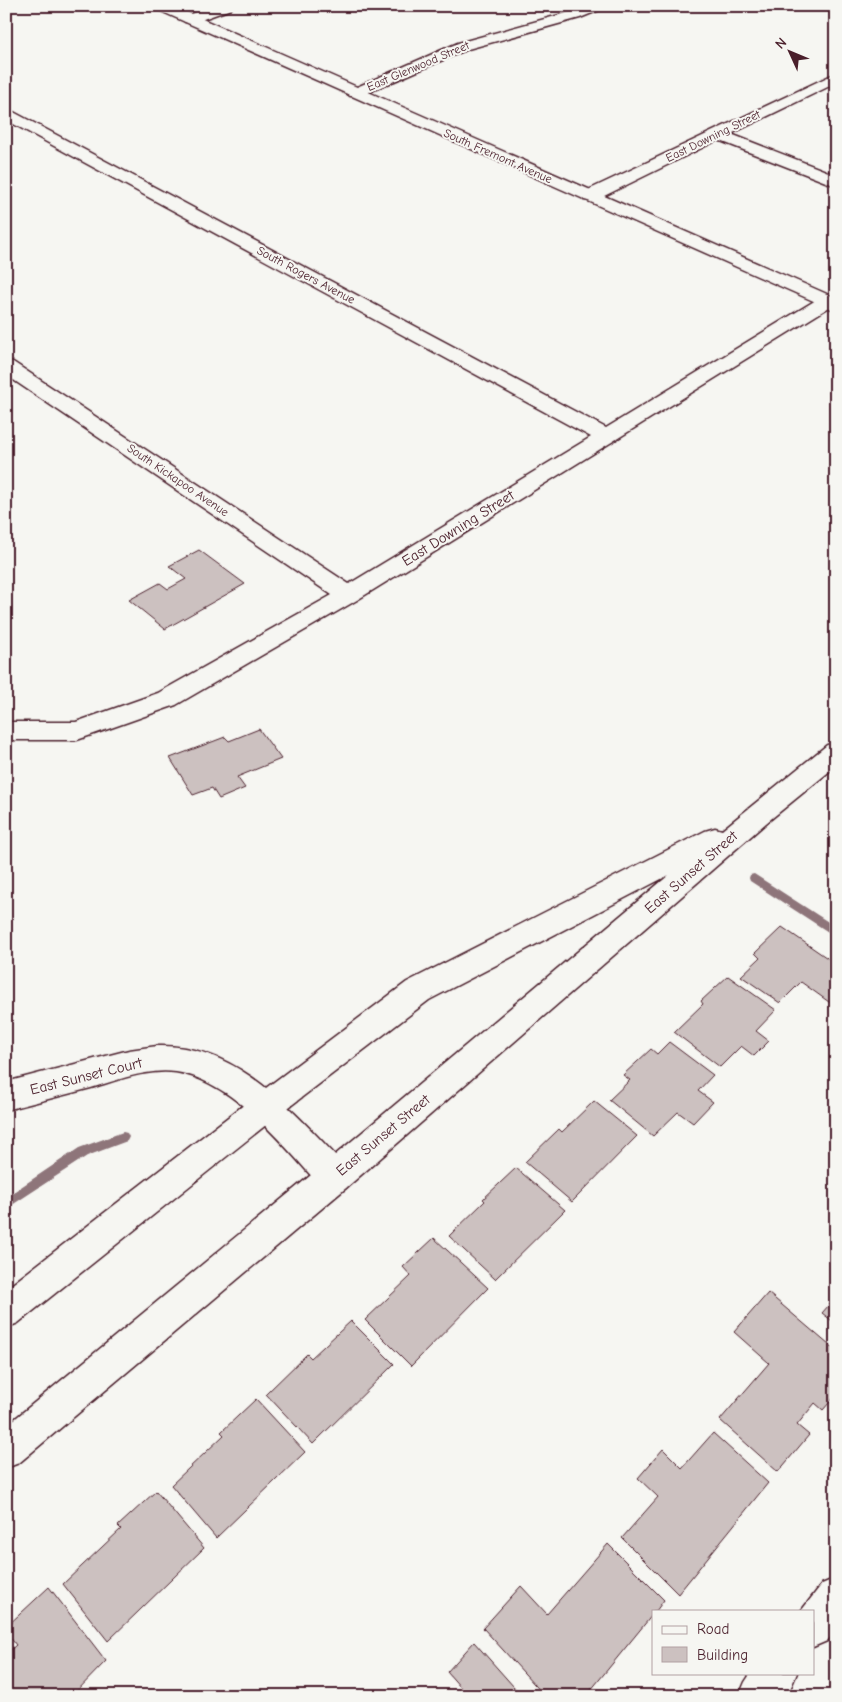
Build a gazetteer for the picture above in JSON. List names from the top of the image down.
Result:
{
  "streets": {
    "street": [
      "East Glenwood Street",
      "East Downing Street",
      "South Fremont Avenue",
      "South Rogers Avenue",
      "South Kickapoo Avenue",
      "East Sunset Street",
      "East Sunset Court"
    ]
  },
  "crossings": [
    ["East Glenwood Street", "South Fremont Avenue"],
    ["East Downing Street", "South Fremont Avenue"],
    ["East Downing Street", "South Rogers Avenue"],
    ["East Downing Street", "South Kickapoo Avenue"],
    ["East Sunset Street", "East Sunset Court"]
  ],
  "legend": ["Road", "Building"],
  "north": "top left"
}
